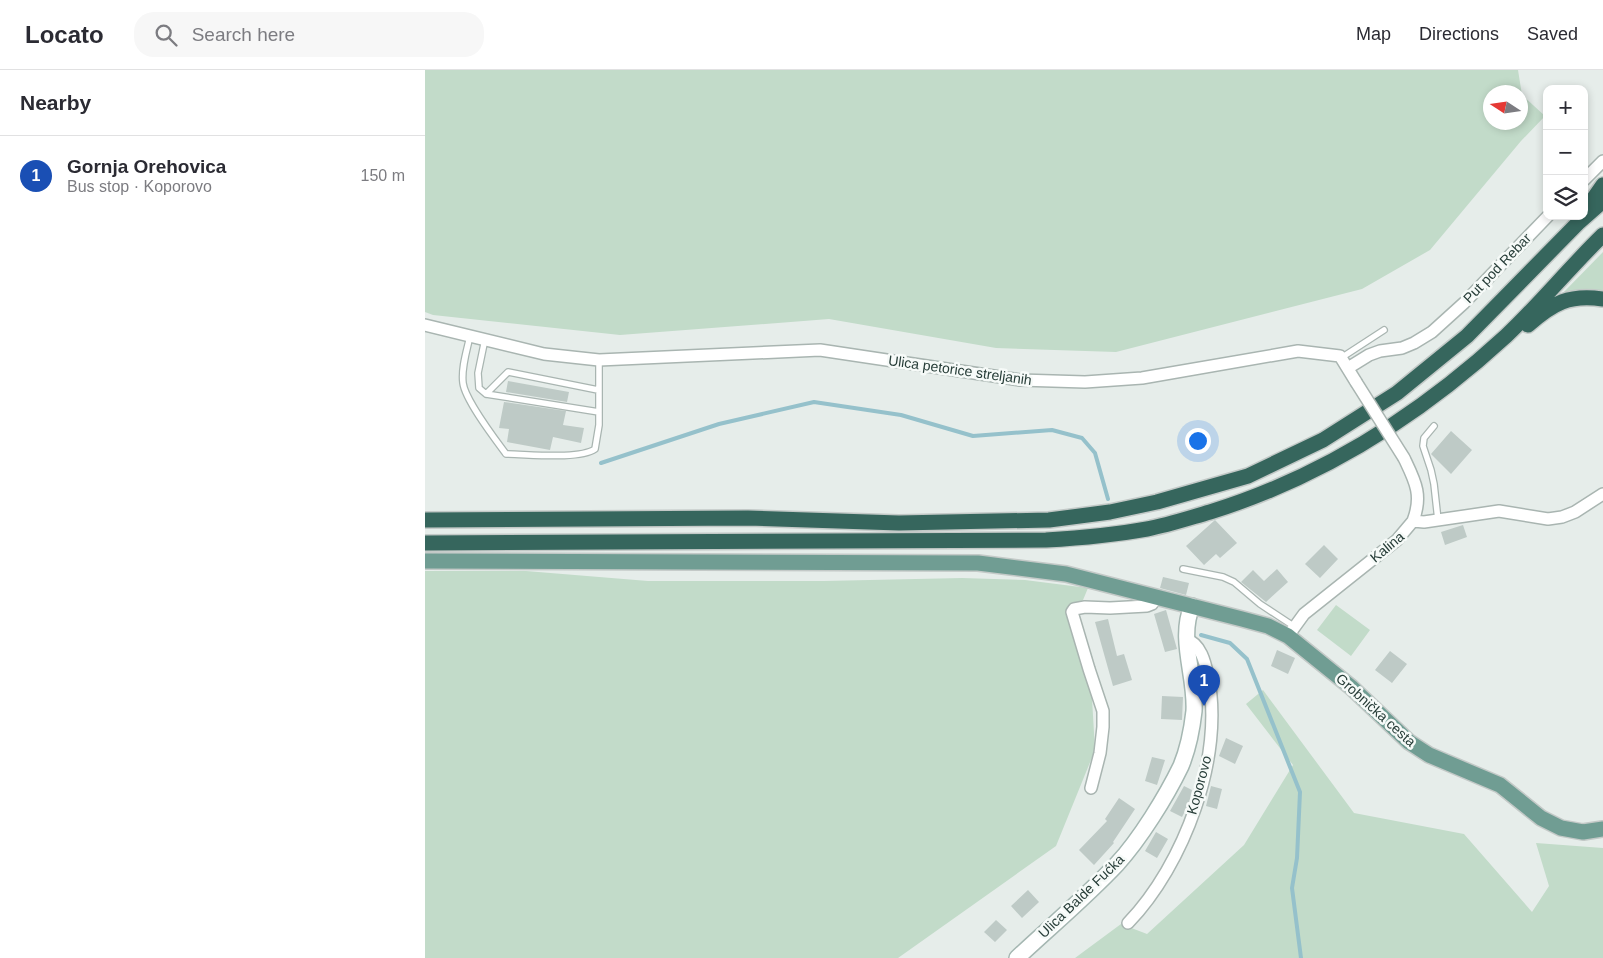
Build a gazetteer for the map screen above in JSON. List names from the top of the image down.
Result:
{
  "streets": {
    "main road": ["Grobnička cesta", "Ulica Balde Fućka"],
    "street": [
      "Put pod Rebar",
      "Ulica petorice streljanih",
      "Kalina",
      "Koporovo"
    ]
  },
  "crossings": [
    ["Kalina", "Grobnička cesta"],
    ["Koporovo", "Ulica Balde Fućka"]
  ],
  "north": "left",
  "page": {
    "header": "Locato",
    "search": "Search here",
    "nav": ["Map", "Directions", "Saved"],
    "heading": "Nearby",
    "map_buttons": ["+", "−"],
    "list": [
      {
        "mark": "1",
        "name": "Gornja Orehovica",
        "note": "Bus stop · Koporovo",
        "value": "150 m"
      }
    ],
    "pins": "1"
  }
}
